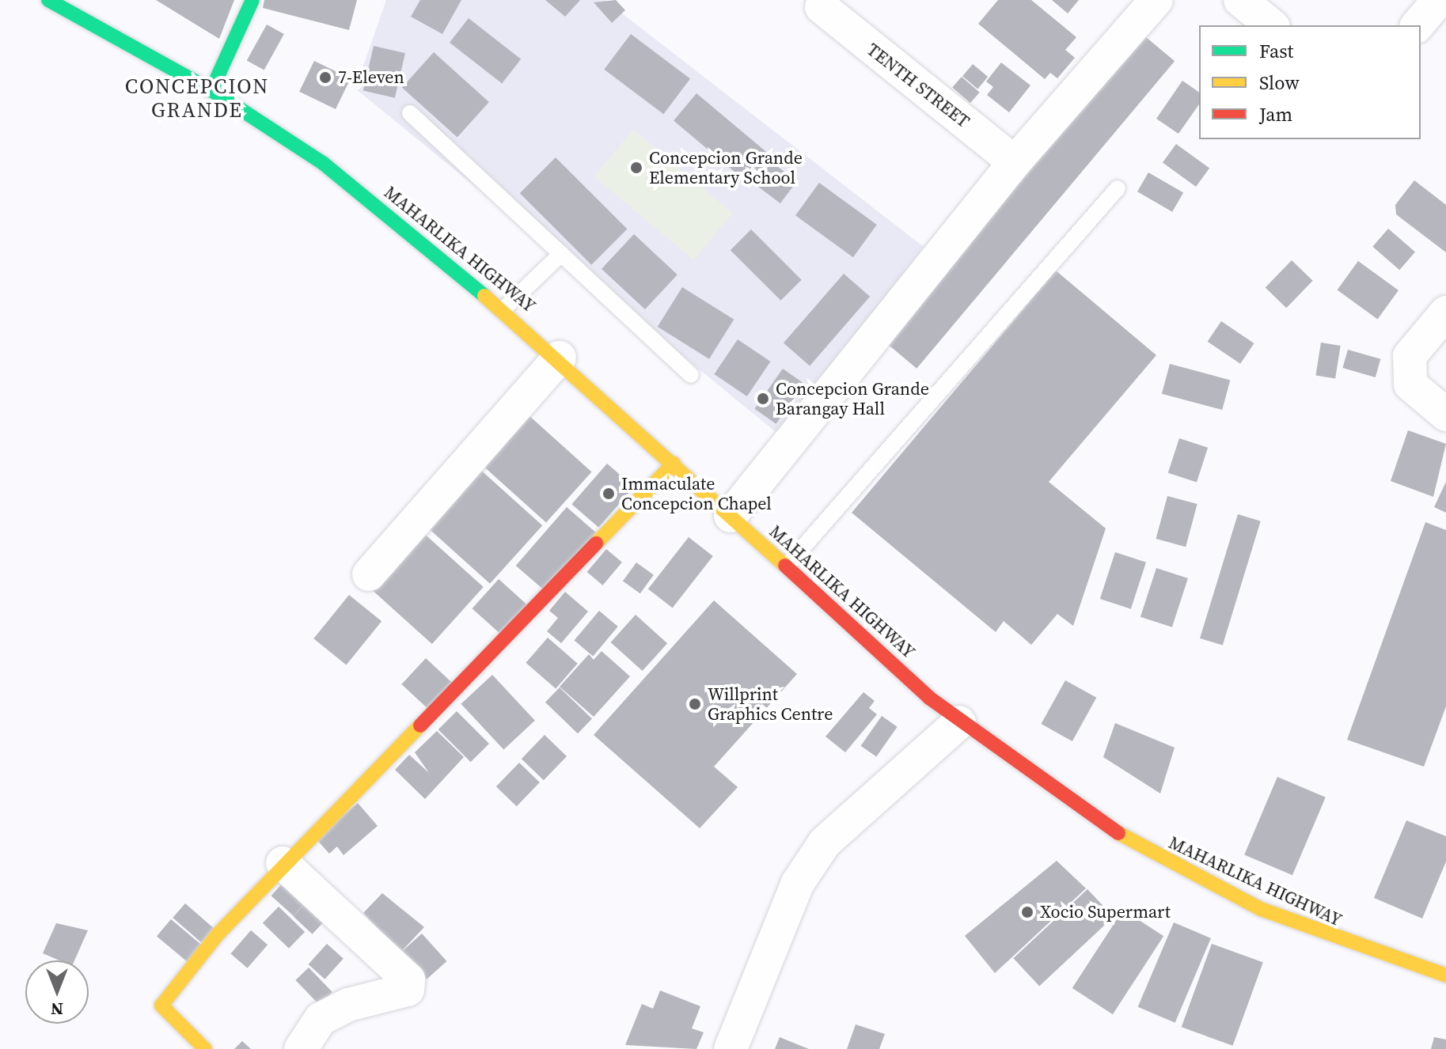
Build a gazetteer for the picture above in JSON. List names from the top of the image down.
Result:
{
  "streets": {
    "main road": ["MAHARLIKA HIGHWAY"],
    "street": ["TENTH STREET"]
  },
  "districts": ["CONCEPCION GRANDE"],
  "places": [
    "7-Eleven",
    "Concepcion Grande Elementary School",
    "Concepcion Grande Barangay Hall",
    "Immaculate Concepcion Chapel",
    "Willprint Graphics Centre",
    "Xocio Supermart"
  ],
  "legend": ["Fast", "Slow", "Jam"],
  "north": "bottom"
}
